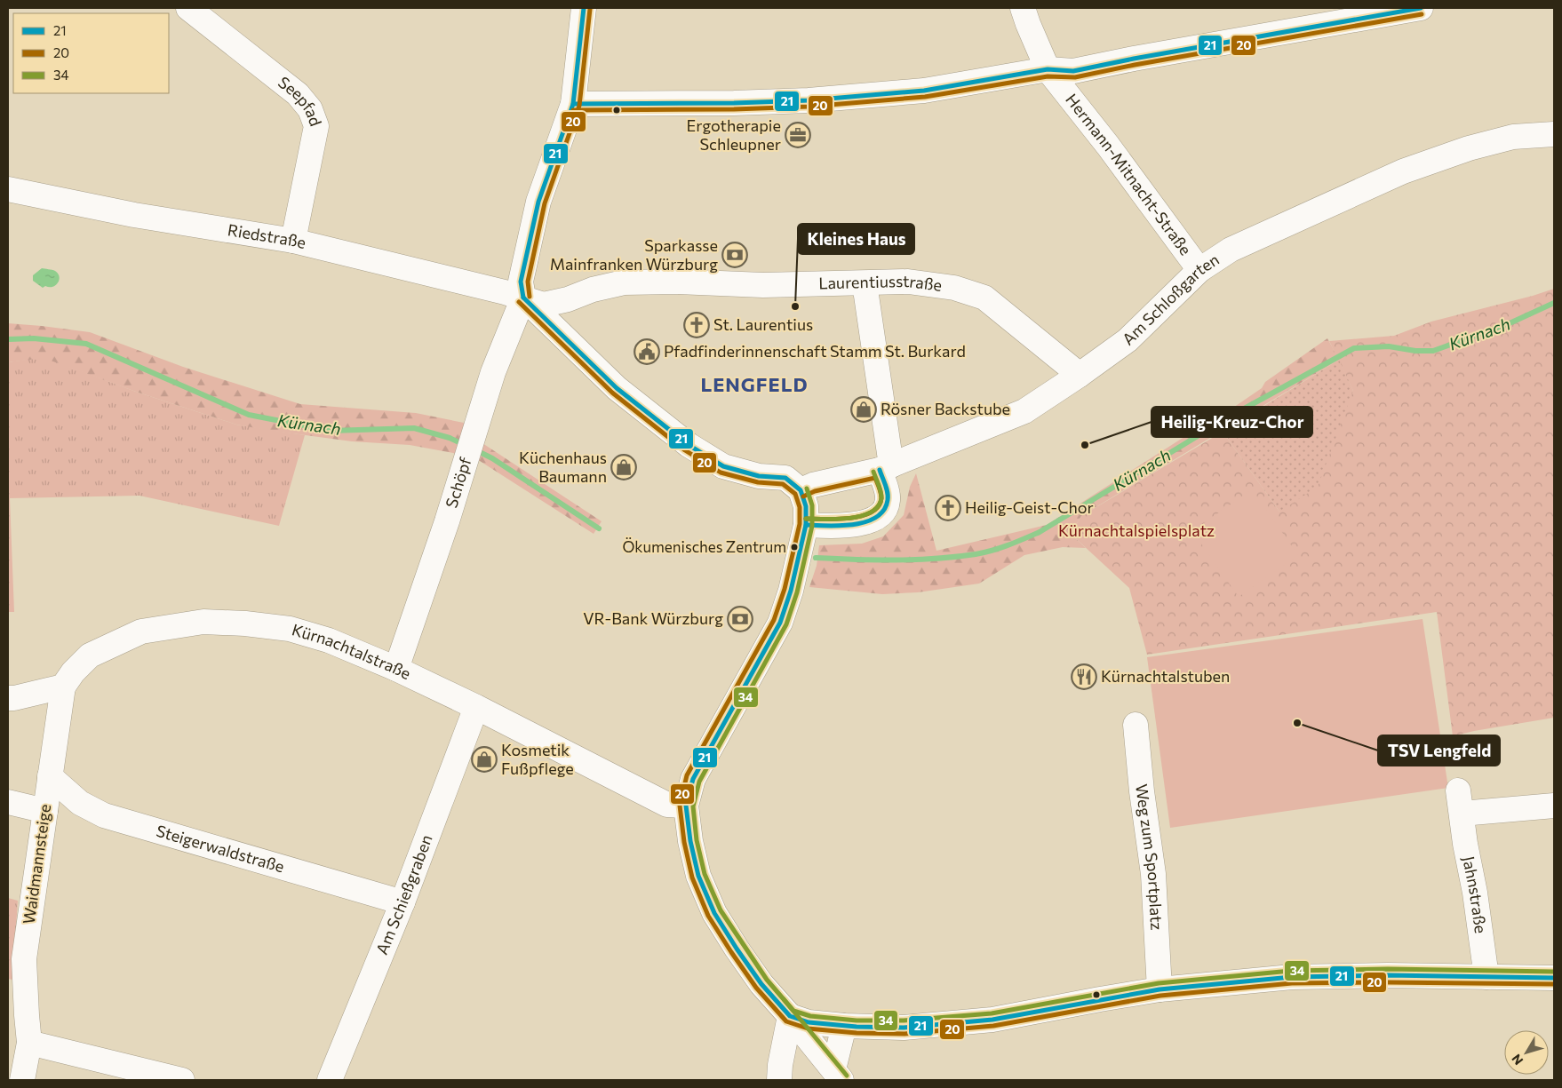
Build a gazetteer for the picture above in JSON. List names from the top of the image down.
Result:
{
  "streets": {
    "street": [
      "Seepfad",
      "Hermann-Mitnacht-Straße",
      "Riedstraße",
      "Laurentiusstraße",
      "Am Schloßgarten",
      "Schöpf",
      "Kürnachtalstraße",
      "Steigerwaldstraße",
      "Weg zum Sportplatz",
      "Waidmannsteige",
      "Am Schießgraben",
      "Jahnstraße"
    ]
  },
  "crossings": [
    ["Seepfad", "Riedstraße"],
    ["Hermann-Mitnacht-Straße", "Am Schloßgarten"],
    ["Riedstraße", "Laurentiusstraße"],
    ["Riedstraße", "Schöpf"],
    ["Laurentiusstraße", "Am Schloßgarten"],
    ["Laurentiusstraße", "Schöpf"],
    ["Schöpf", "Kürnachtalstraße"],
    ["Kürnachtalstraße", "Waidmannsteige"],
    ["Kürnachtalstraße", "Am Schießgraben"],
    ["Steigerwaldstraße", "Waidmannsteige"],
    ["Steigerwaldstraße", "Am Schießgraben"]
  ],
  "districts": ["LENGFELD"],
  "water": ["Kürnach"],
  "parks": ["Kürnachtalspielsplatz"],
  "places": {
    "office": ["Ergotherapie Schleupner"],
    "bank": ["Sparkasse Mainfranken Würzburg", "VR-Bank Würzburg"],
    "other": [
      "Kleines Haus",
      "Heilig-Kreuz-Chor",
      "Ökumenisches Zentrum",
      "TSV Lengfeld"
    ],
    "church": ["St. Laurentius", "Heilig-Geist-Chor"],
    "public building": ["Pfadfinderinnenschaft Stamm St. Burkard"],
    "shop": ["Rösner Backstube", "Küchenhaus Baumann", "Kosmetik Fußpflege"],
    "restaurant": ["Kürnachtalstuben"]
  },
  "lines": ["transit line 21", "transit line 20", "transit line 34"],
  "legend": ["21", "20", "34"],
  "north": "bottom left"
}
